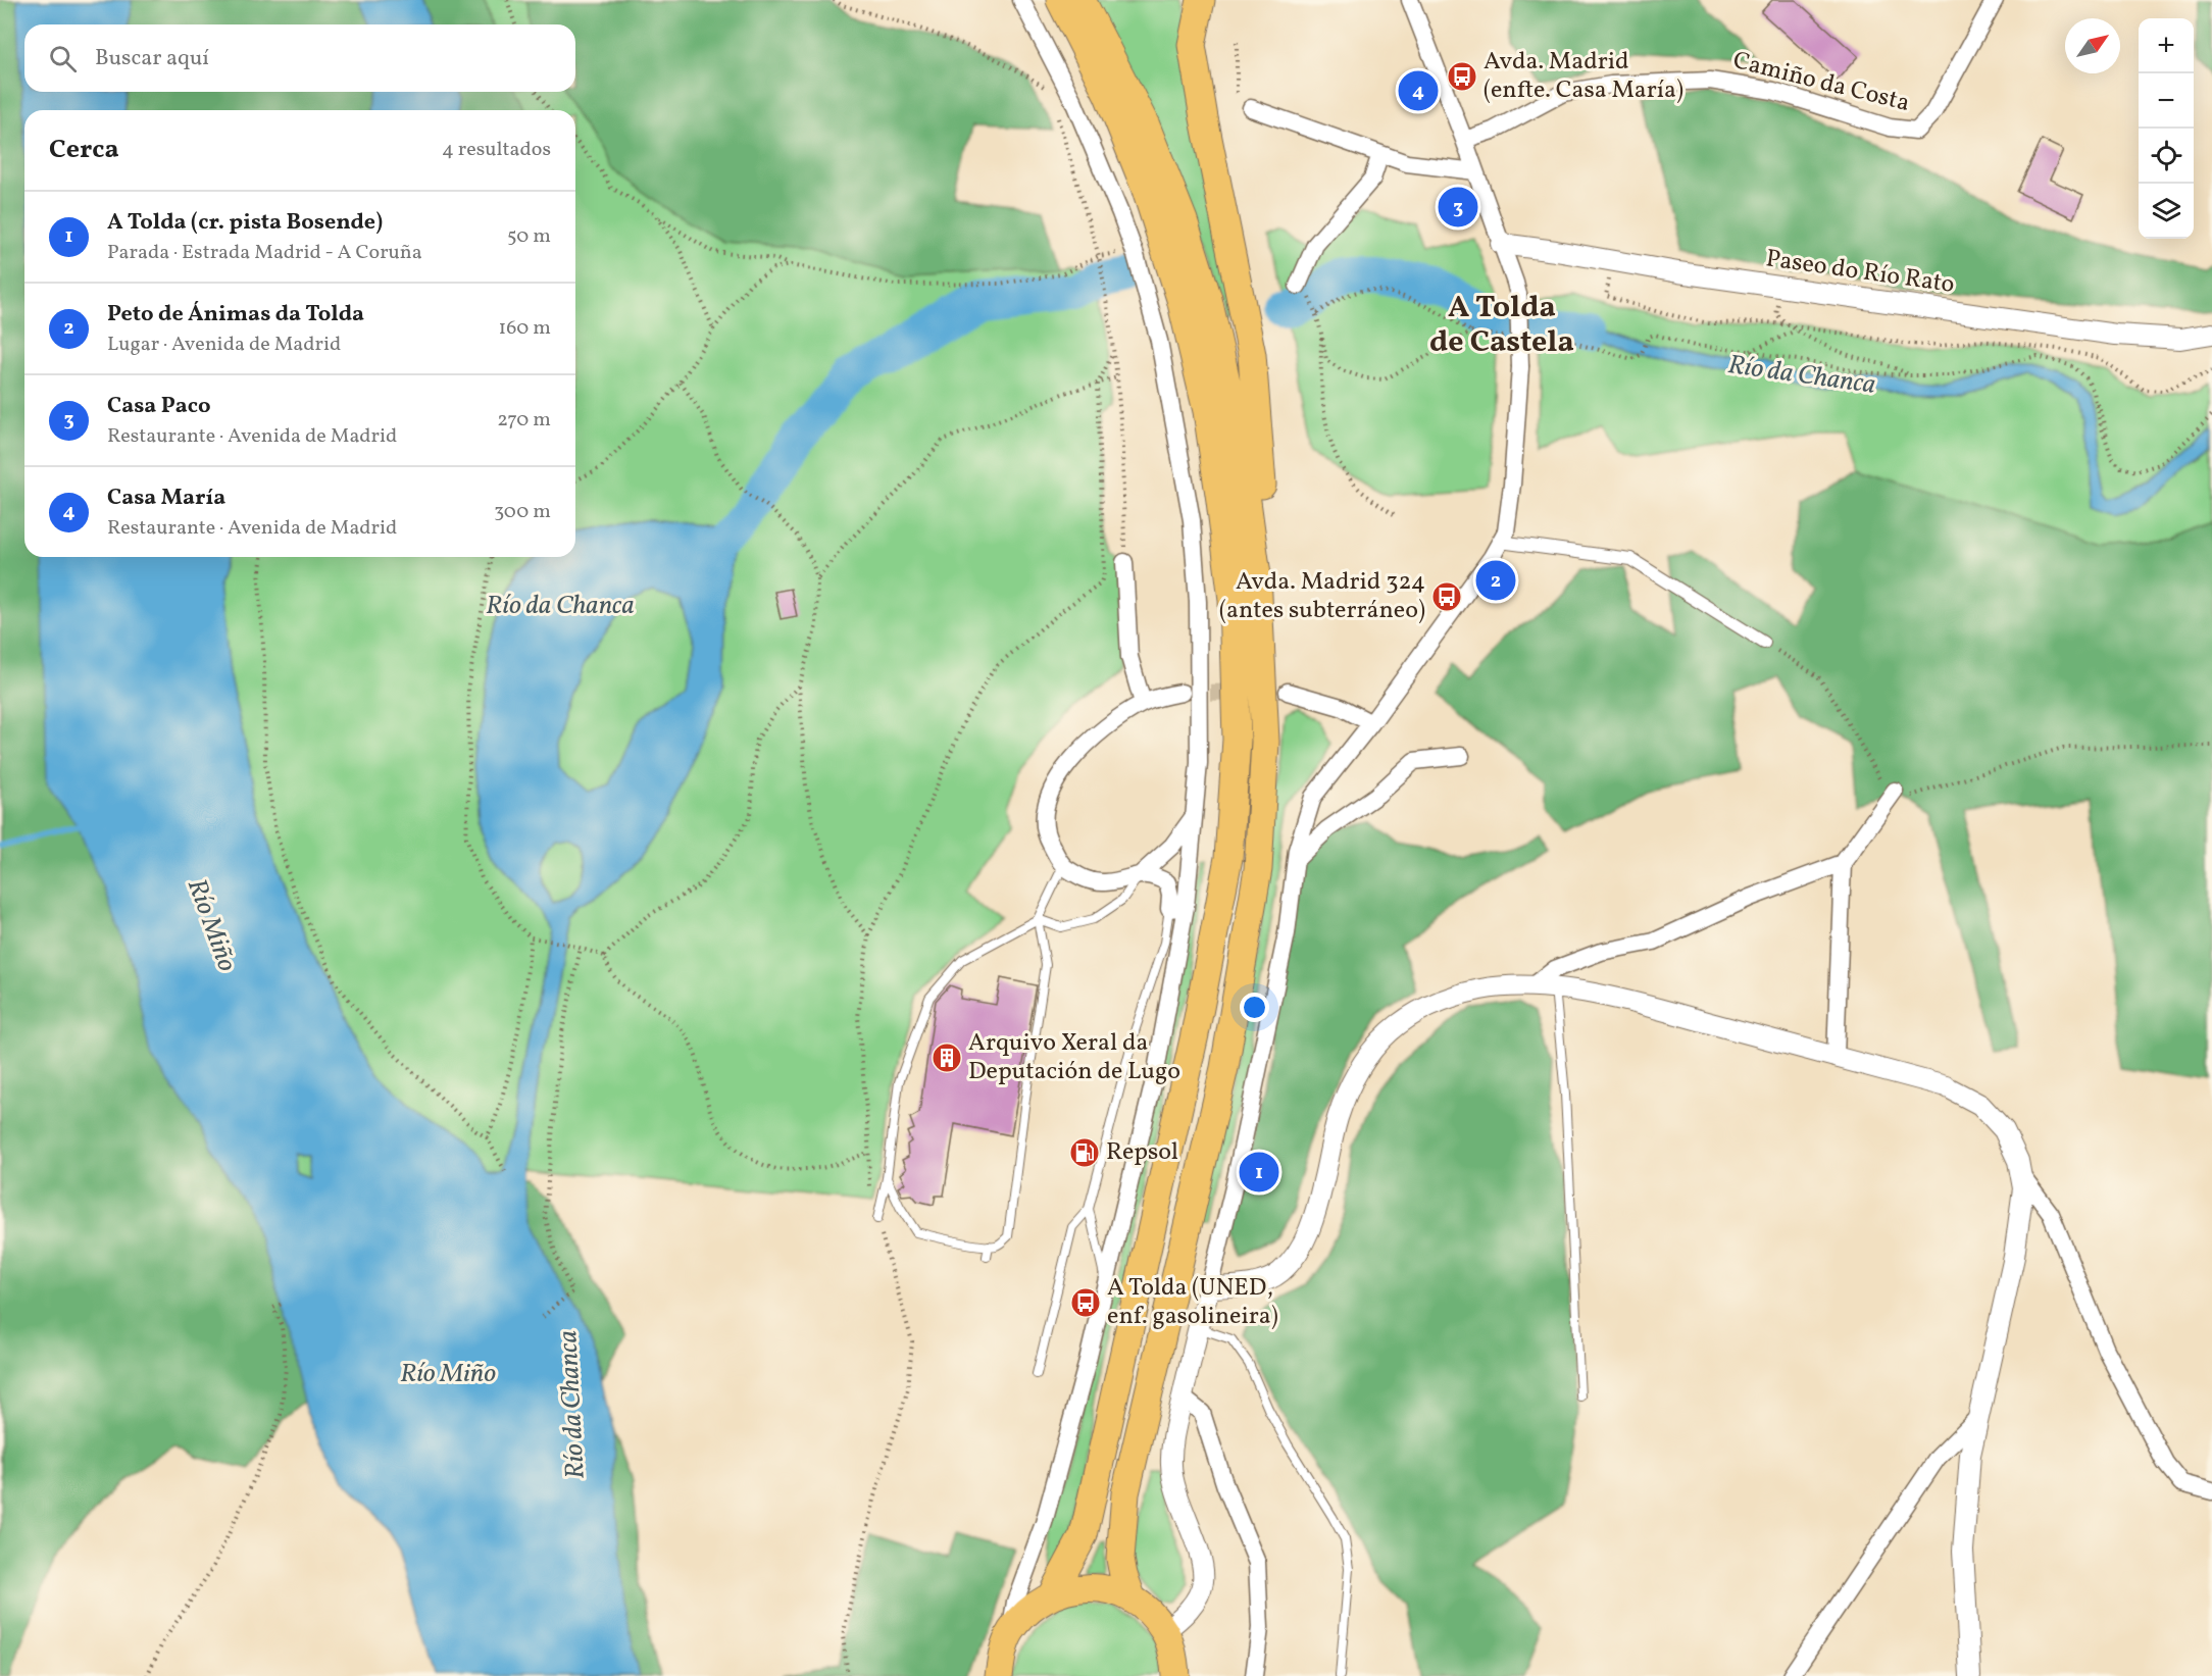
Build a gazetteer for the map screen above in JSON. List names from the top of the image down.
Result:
{
  "streets": {
    "street": ["Camiño da Costa", "Paseo do Río Rato"]
  },
  "districts": ["A Tolda de Castela"],
  "water": ["Río da Chanca", "Río Miño"],
  "places": {
    "bus stop": ["Avda. Madrid (enfte. Casa María)", "Avda. Madrid 324 (antes subterráneo)", "A Tolda (UNED, enf. gasolineira)"],
    "building": ["Arquivo Xeral da Deputación de Lugo"],
    "fuel station": ["Repsol"]
  },
  "north": "top right",
  "page": {
    "map_buttons": ["+", "−"],
    "search": "Buscar aquí",
    "pins": [
      "4",
      "3",
      "2",
      "1"
    ],
    "heading": ["Cerca", "4 resultados"],
    "list": [
      {
        "mark": "1",
        "name": "A Tolda (cr. pista Bosende)",
        "note": "Parada · Estrada Madrid - A Coruña",
        "value": "50 m"
      },
      {
        "mark": "2",
        "name": "Peto de Ánimas da Tolda",
        "note": "Lugar · Avenida de Madrid",
        "value": "160 m"
      },
      {
        "mark": "3",
        "name": "Casa Paco",
        "note": "Restaurante · Avenida de Madrid",
        "value": "270 m"
      },
      {
        "mark": "4",
        "name": "Casa María",
        "note": "Restaurante · Avenida de Madrid",
        "value": "300 m"
      }
    ]
  }
}
